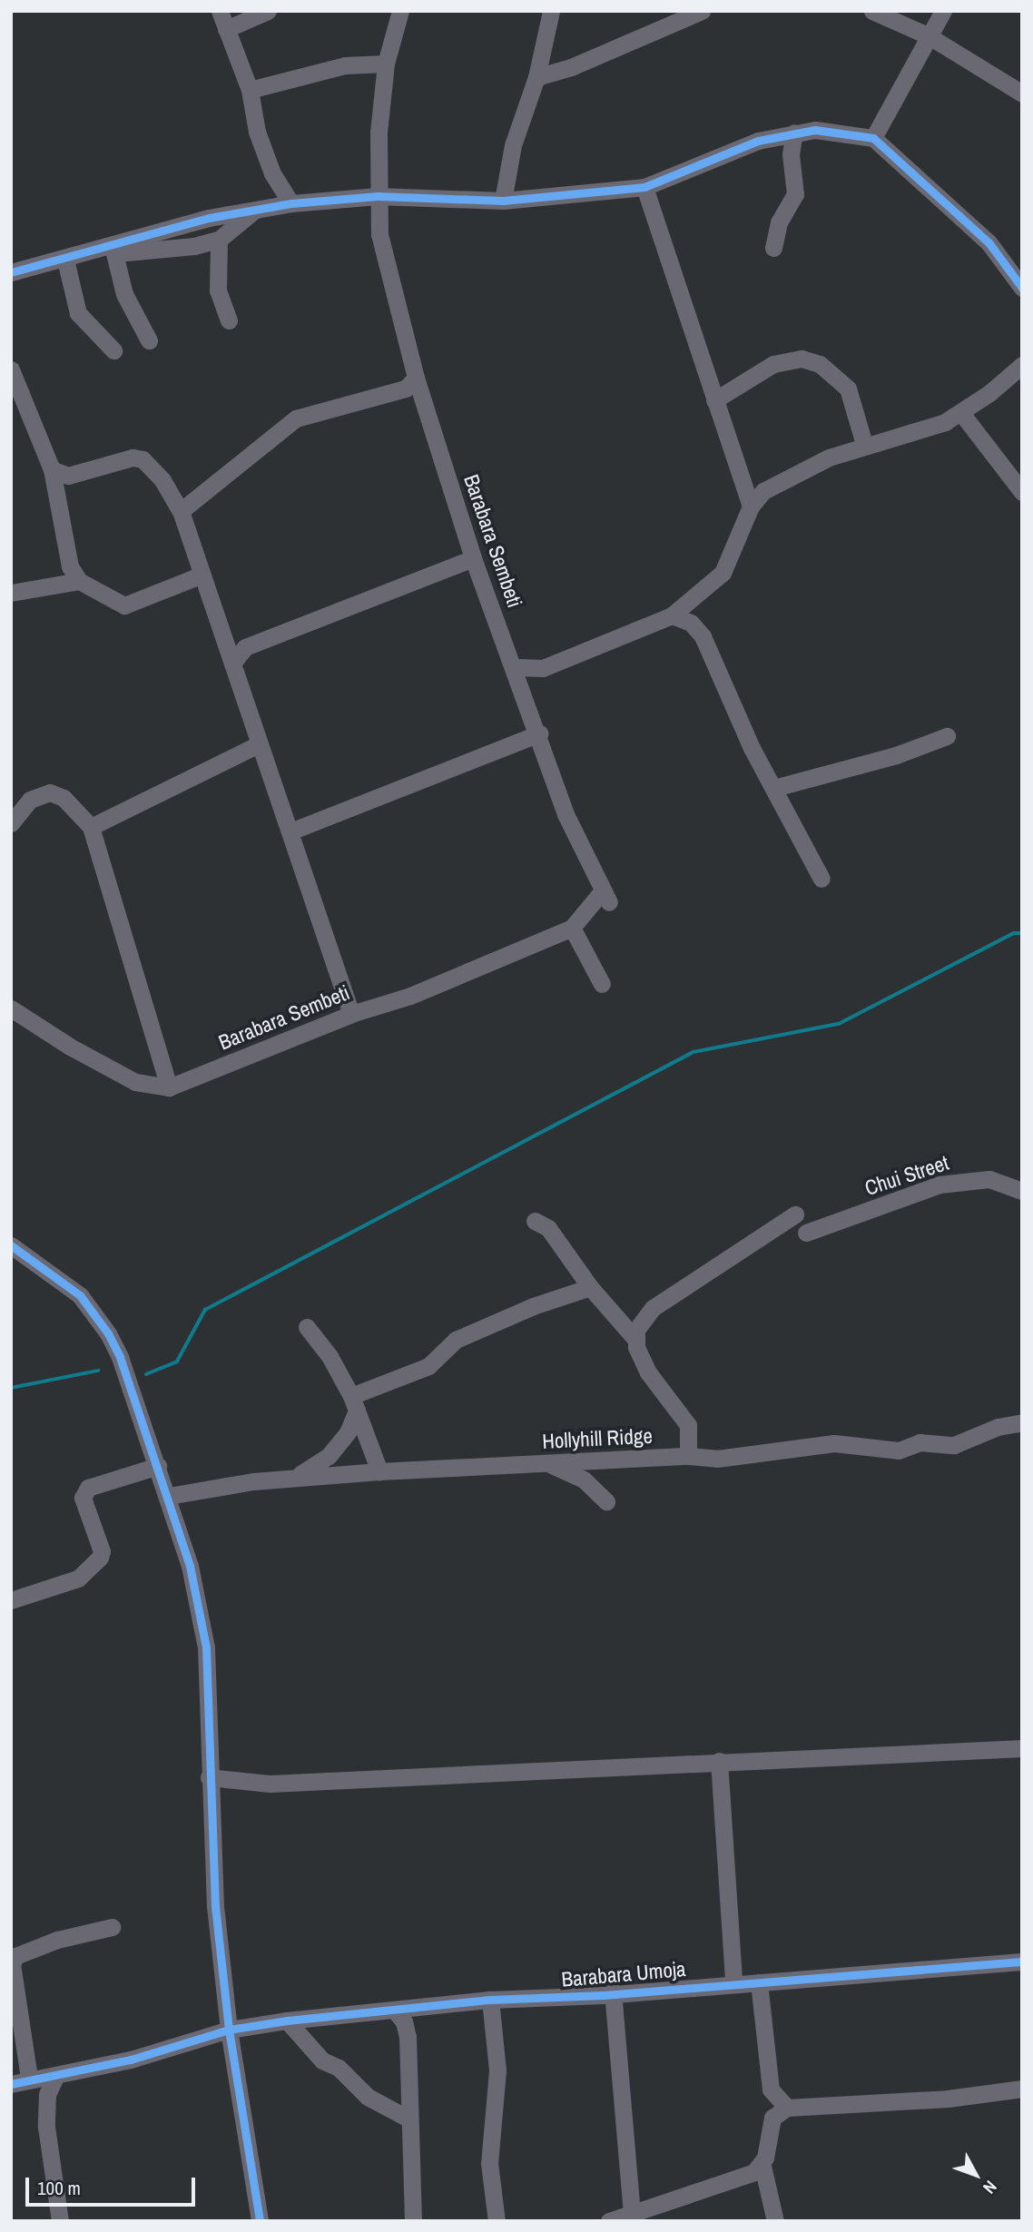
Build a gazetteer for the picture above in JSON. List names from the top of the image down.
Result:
{
  "streets": {
    "street": [
      "Barabara Sembeti",
      "Chui Street",
      "Hollyhill Ridge",
      "Barabara Umoja"
    ]
  },
  "scale_bar": "100 m",
  "north": "bottom right"
}
